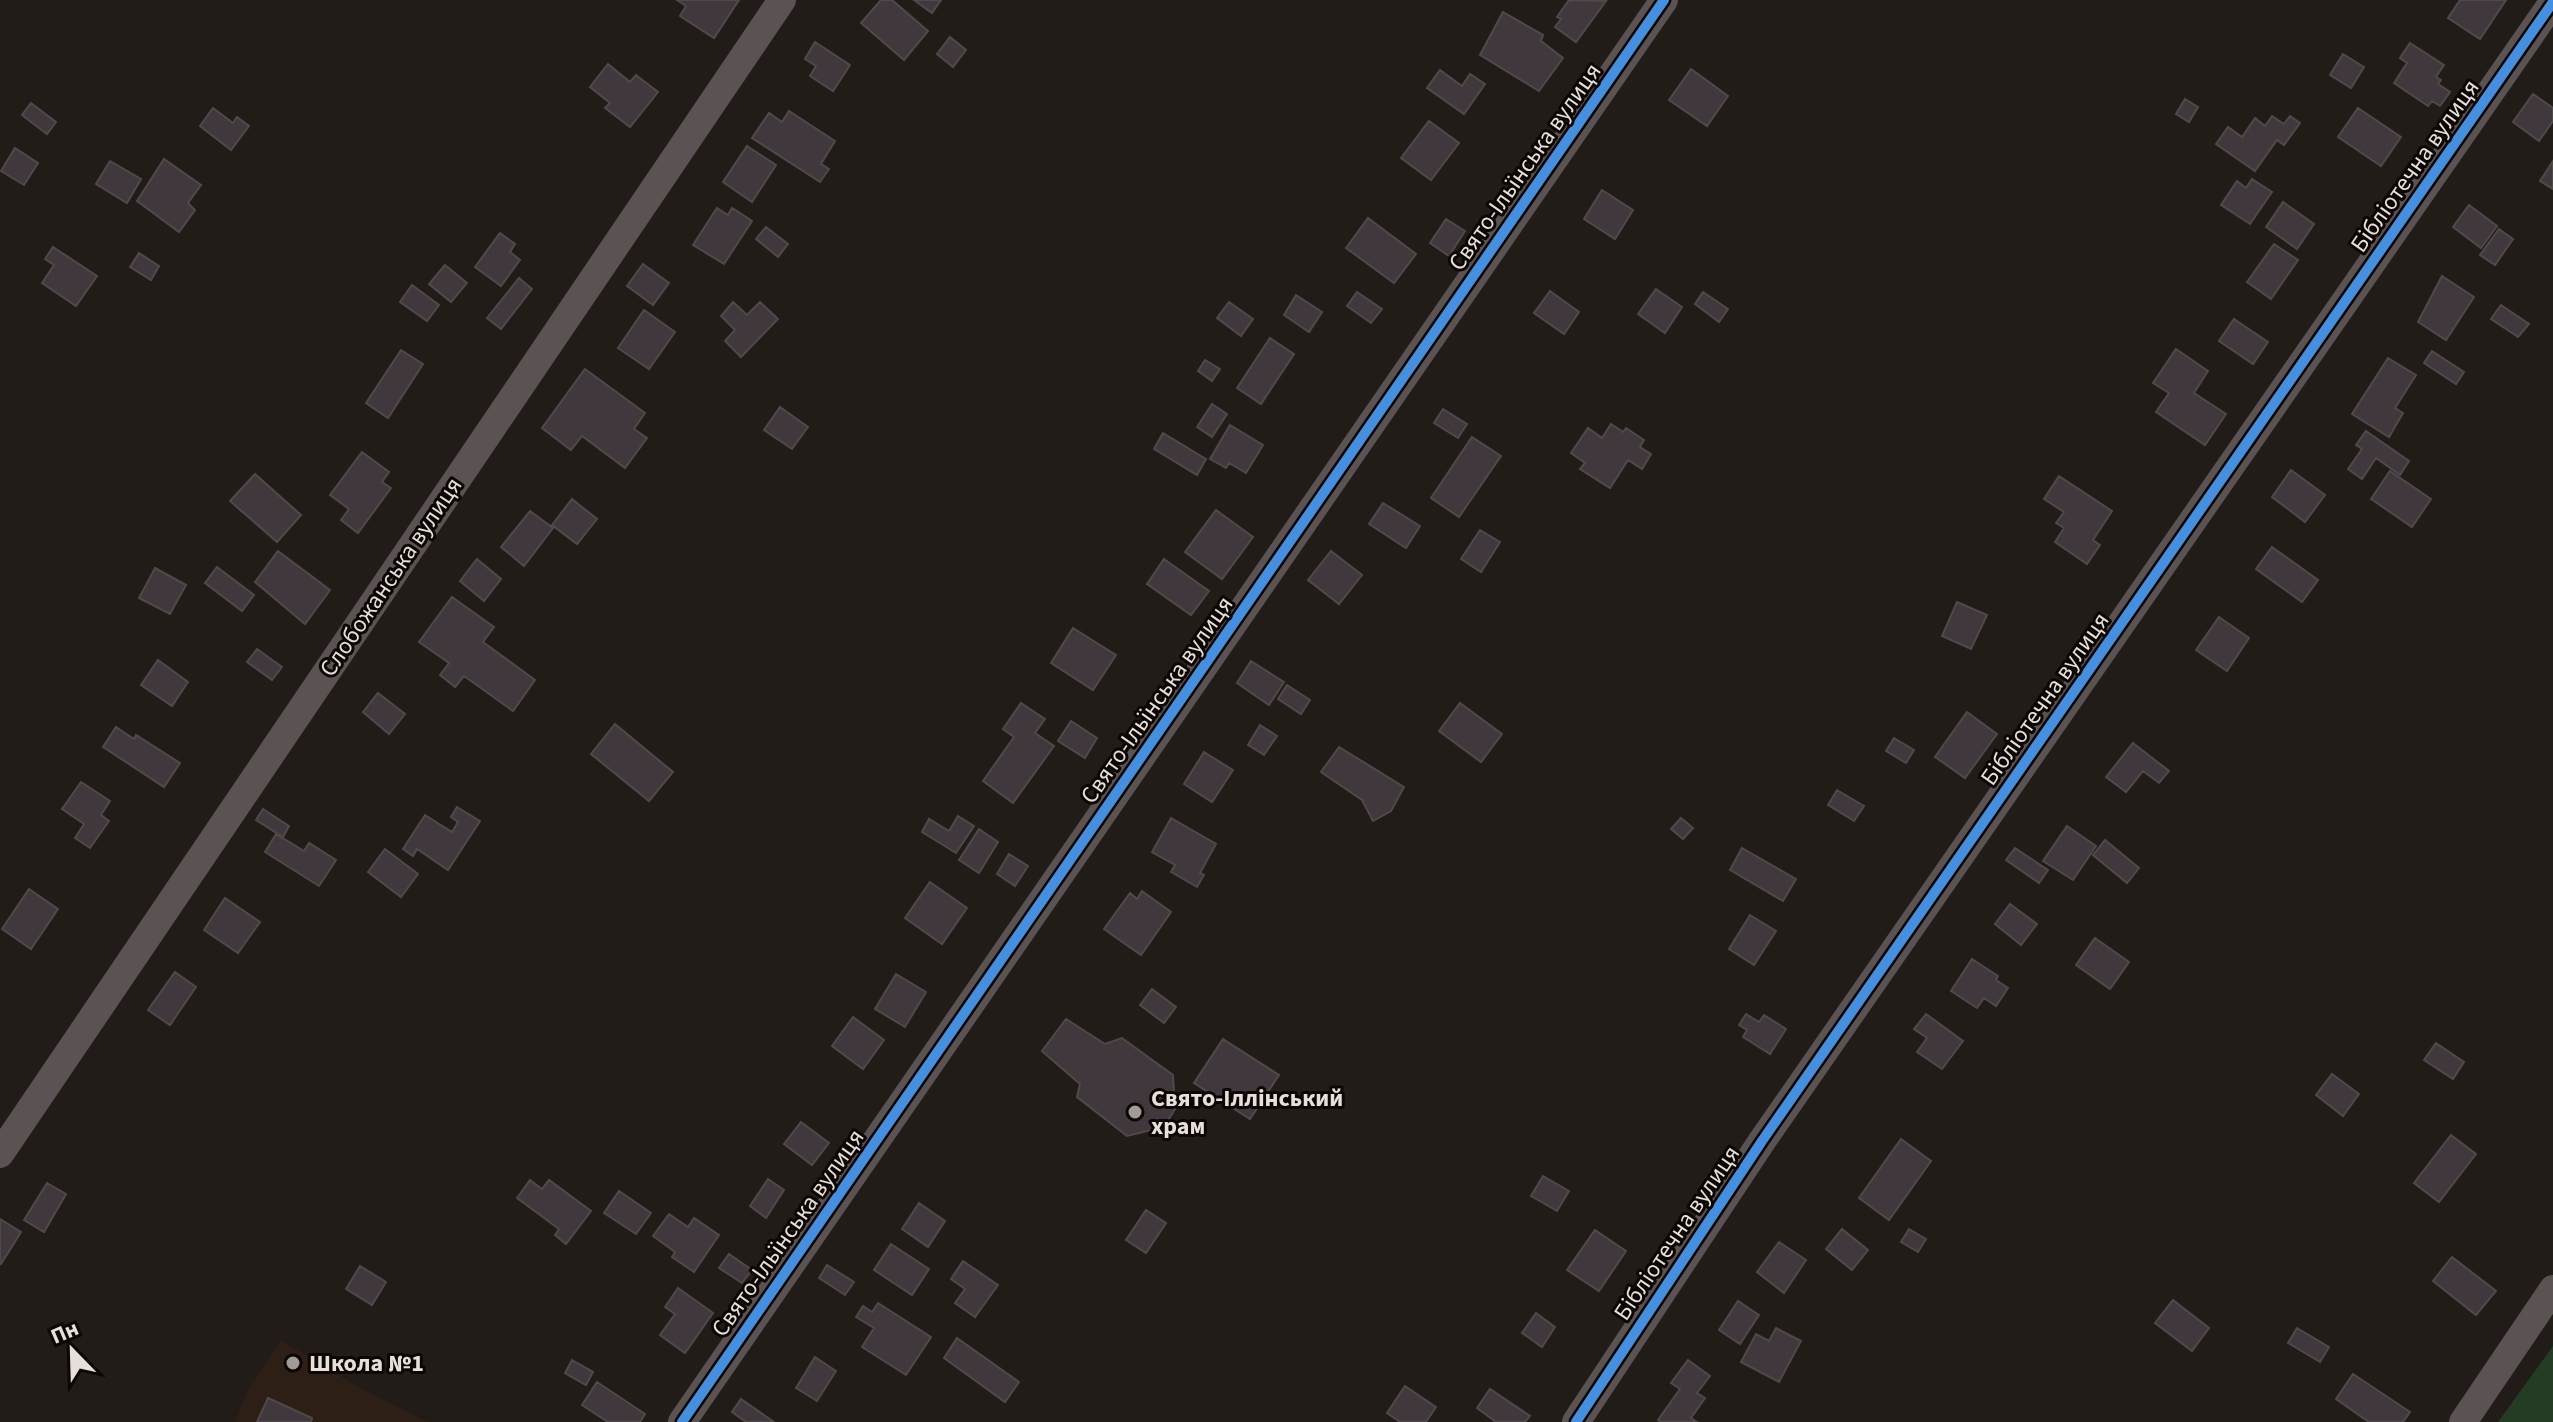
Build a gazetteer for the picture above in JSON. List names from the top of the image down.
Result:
{
  "streets": {
    "street": ["Бібліотечна вулиця", "Свято-Ільїнська вулиця", "Слобожанська вулиця"]
  },
  "places": ["Свято-Іллінський храм", "Школа №1"],
  "north": "top left"
}
